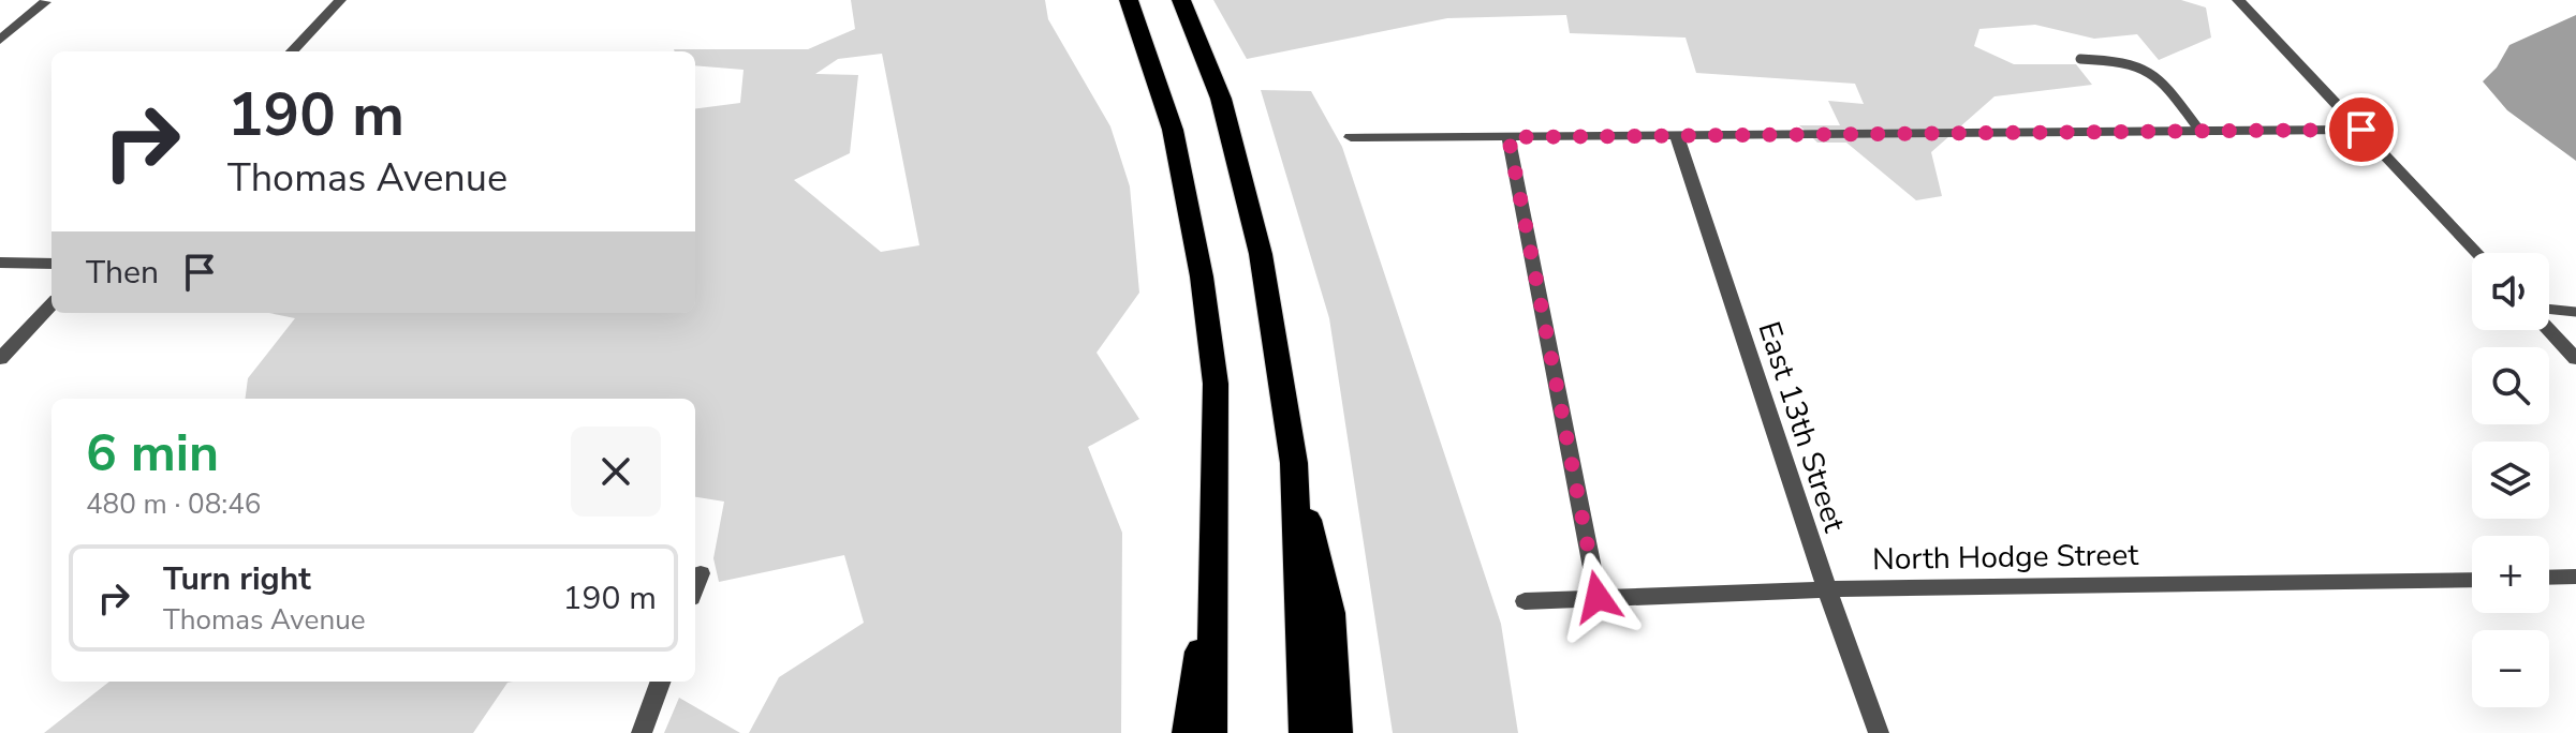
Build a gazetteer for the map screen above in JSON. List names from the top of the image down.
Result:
{
  "streets": {
    "street": ["East 13th Street", "North Hodge Street"]
  },
  "crossings": [
    ["East 13th Street", "North Hodge Street"]
  ],
  "page": {
    "turn": ["190 m", "Thomas Avenue"],
    "then": "Then",
    "map_buttons": ["+", "−"],
    "heading": ["6 min", "480 m · 08:46"],
    "list": [
      {
        "name": "Turn right",
        "note": "Thomas Avenue",
        "value": "190 m"
      }
    ]
  }
}
